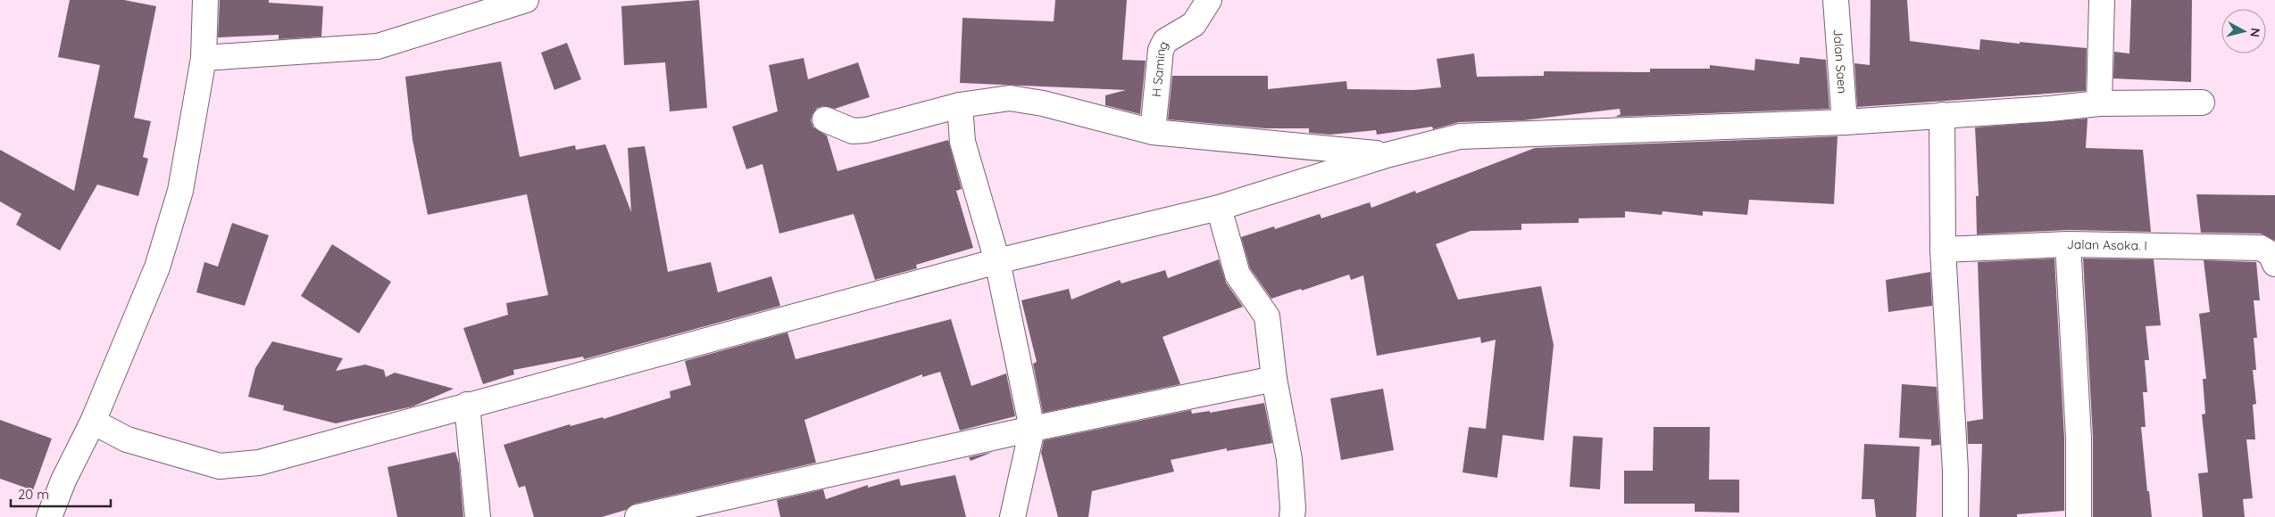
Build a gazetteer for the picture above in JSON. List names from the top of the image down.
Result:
{
  "streets": {
    "street": ["Jalan Saen", "H Saming", "Jalan Asoka. I"]
  },
  "scale_bar": "20 m",
  "north": "right"
}
